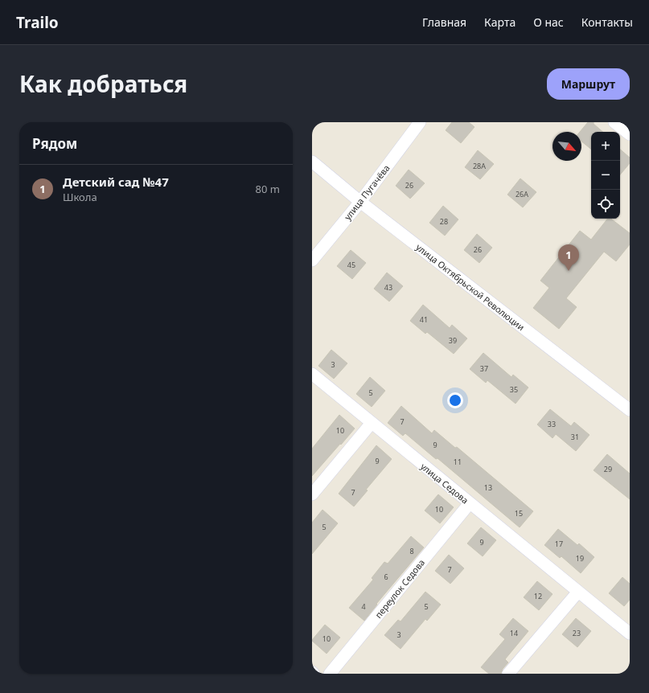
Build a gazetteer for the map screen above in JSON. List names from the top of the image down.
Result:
{
  "streets": {
    "street": [
      "улица Пугачёва",
      "улица Октябрьской Революции",
      "улица Седова",
      "переулок Седова"
    ]
  },
  "crossings": [
    ["улица Пугачёва", "улица Октябрьской Революции"],
    ["улица Седова", "переулок Седова"]
  ],
  "house_numbers": [
    "28А",
    "26",
    "26А",
    "28",
    "26",
    "45",
    "43",
    "41",
    "39",
    "3",
    "37",
    "35",
    "5",
    "7",
    "33",
    "10",
    "31",
    "9",
    "9",
    "11",
    "29",
    "13",
    "7",
    "10",
    "15",
    "5",
    "9",
    "17",
    "8",
    "19",
    "7",
    "6",
    "12",
    "4",
    "5",
    "14",
    "23",
    "3",
    "10"
  ],
  "north": "bottom right",
  "page": {
    "header": "Trailo",
    "nav": [
      "Главная",
      "Карта",
      "О нас",
      "Контакты"
    ],
    "title": "Как добраться",
    "buttons": "Маршрут",
    "heading": "Рядом",
    "map_buttons": ["+", "−"],
    "list": [
      {
        "mark": "1",
        "name": "Детский сад №47",
        "note": "Школа",
        "value": "80 m"
      }
    ],
    "pins": "1"
  }
}
